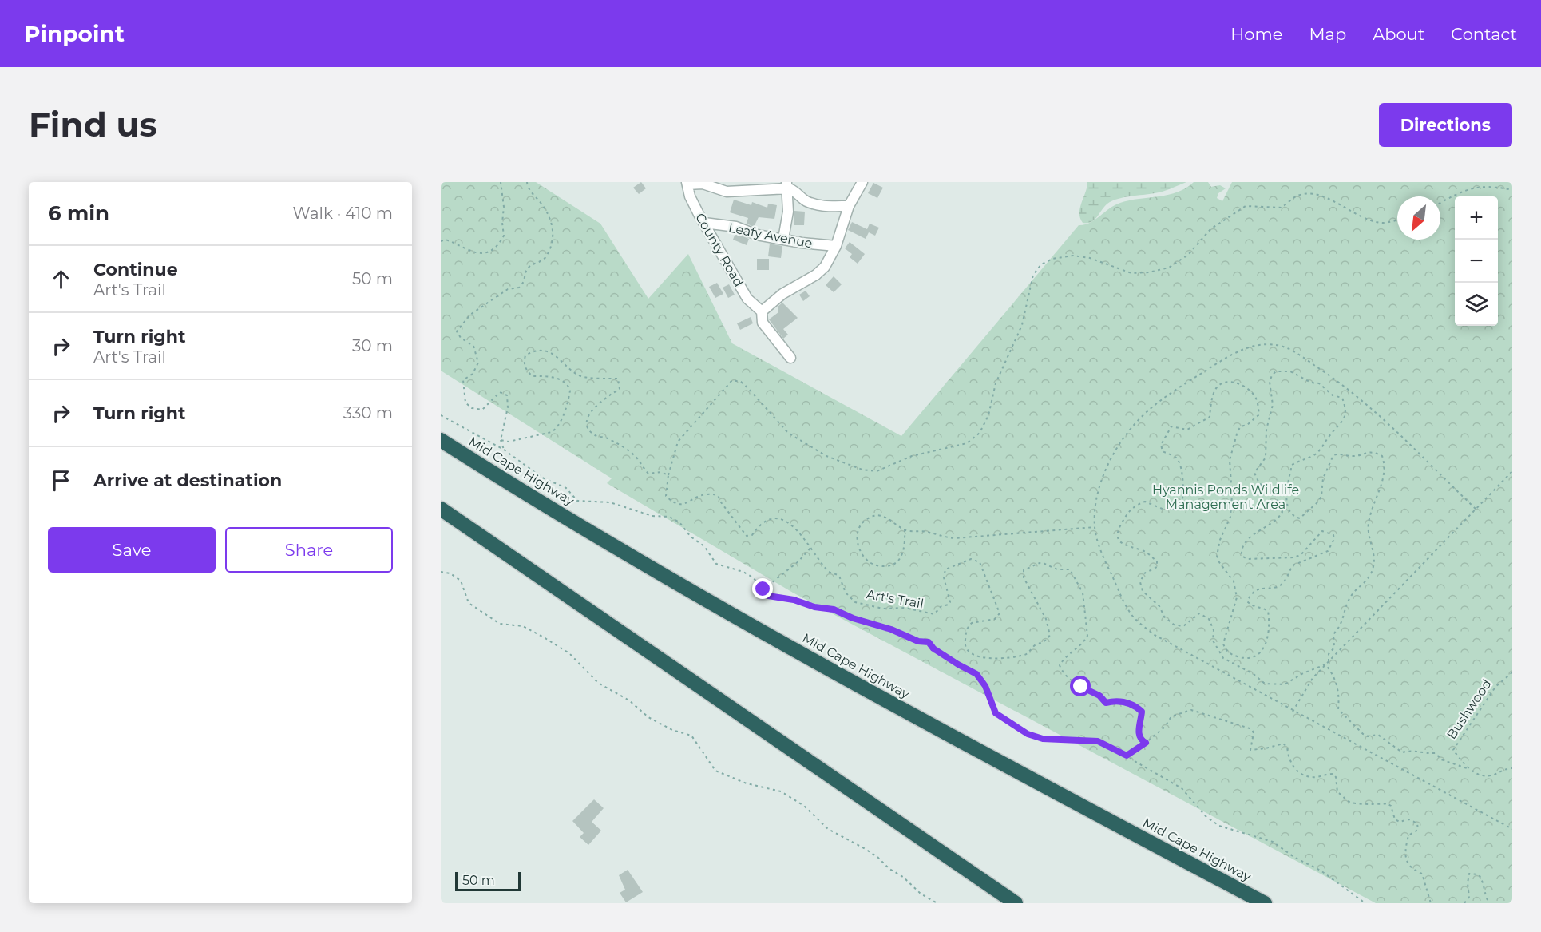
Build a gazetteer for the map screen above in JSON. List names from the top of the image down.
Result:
{
  "streets": {
    "highway": ["Mid Cape Highway"],
    "street": ["Leafy Avenue", "County Road"],
    "path": ["Art's Trail", "Bushwood"]
  },
  "crossings": [
    ["Leafy Avenue", "County Road"]
  ],
  "parks": ["Hyannis Ponds Wildlife Management Area"],
  "scale_bar": "50 m",
  "north": "bottom left",
  "page": {
    "header": "Pinpoint",
    "nav": [
      "Home",
      "Map",
      "About",
      "Contact"
    ],
    "buttons": [
      "Directions",
      ["Save", "Share"]
    ],
    "title": "Find us",
    "heading": ["6 min", "Walk · 410 m"],
    "map_buttons": ["+", "−"],
    "list": [
      ["Continue", "Art's Trail", "50 m"],
      ["Turn right", "Art's Trail", "30 m"],
      ["Turn right", "330 m"],
      "Arrive at destination"
    ],
    "scale": "50 m"
  }
}
